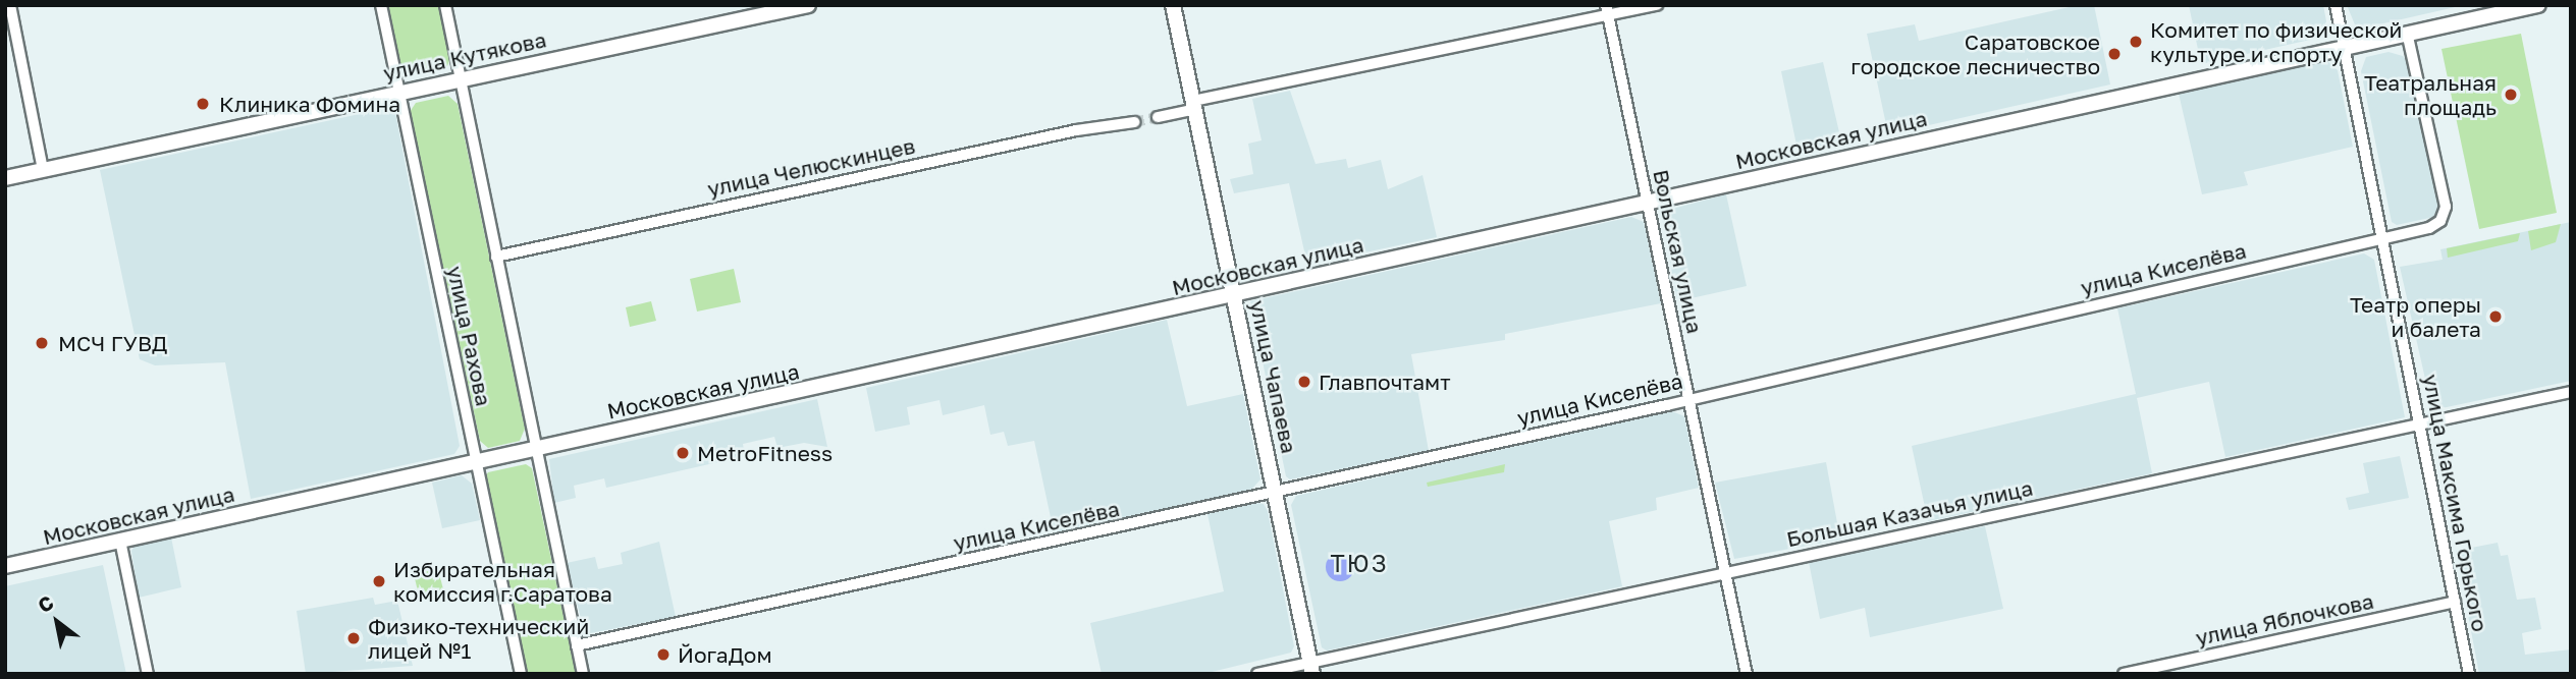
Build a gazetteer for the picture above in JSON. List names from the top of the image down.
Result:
{
  "streets": {
    "main road": ["улица Кутякова", "Московская улица", "улица Чапаева"],
    "street": [
      "улица Челюскинцев",
      "Вольская улица",
      "улица Киселёва",
      "улица Рахова",
      "улица Максима Горького",
      "Большая Казачья улица",
      "улица Яблочкова"
    ]
  },
  "crossings": [
    ["улица Кутякова", "улица Рахова"],
    ["Московская улица", "Вольская улица"],
    ["Московская улица", "улица Киселёва"],
    ["Московская улица", "улица Рахова"],
    ["Московская улица", "улица Чапаева"],
    ["Московская улица", "улица Максима Горького"],
    ["улица Челюскинцев", "улица Рахова"],
    ["Вольская улица", "улица Киселёва"],
    ["Вольская улица", "Большая Казачья улица"],
    ["улица Киселёва", "улица Рахова"],
    ["улица Киселёва", "улица Чапаева"],
    ["улица Киселёва", "улица Максима Горького"],
    ["улица Чапаева", "Большая Казачья улица"],
    ["улица Максима Горького", "Большая Казачья улица"],
    ["улица Максима Горького", "улица Яблочкова"]
  ],
  "districts": ["ТЮЗ"],
  "places": [
    "Комитет по физической культуре и спорту",
    "Саратовское городское лесничество",
    "Театральная площадь",
    "Клиника Фомина",
    "Театр оперы и балета",
    "МСЧ ГУВД",
    "Главпочтамт",
    "MetroFitness",
    "Избирательная комиссия г.Саратова",
    "Физико-технический лицей №1",
    "ЙогаДом"
  ],
  "north": "top left"
}
